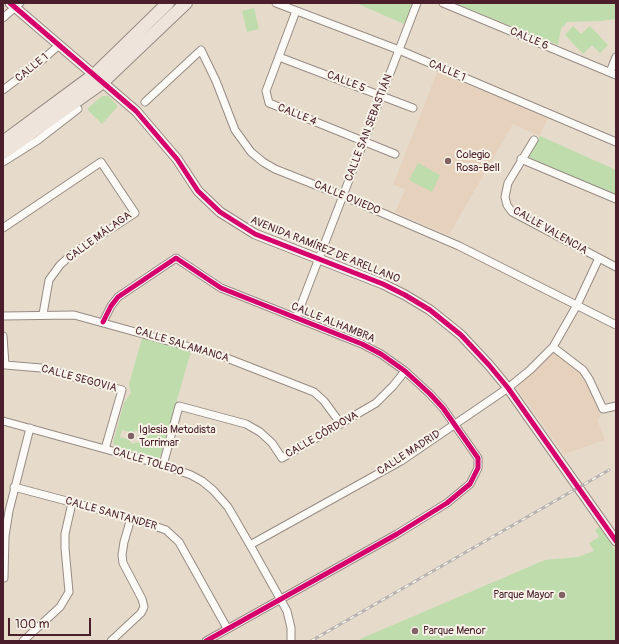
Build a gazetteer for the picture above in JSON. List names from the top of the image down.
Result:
{
  "streets": {
    "street": [
      "CALLE 6",
      "CALLE 1",
      "CALLE 5",
      "CALLE 4",
      "CALLE SAN SEBASTIÁN",
      "CALLE OVIEDO",
      "CALLE VALENCIA",
      "CALLE MÁLAGA",
      "AVENIDA RAMÍREZ DE ARELLANO",
      "CALLE ALHAMBRA",
      "CALLE SALAMANCA",
      "CALLE SEGOVIA",
      "CALLE CÓRDOVA",
      "CALLE MADRID",
      "CALLE TOLEDO",
      "CALLE SANTANDER"
    ]
  },
  "crossings": [
    ["CALLE 1", "CALLE 4"],
    ["CALLE 1", "CALLE SAN SEBASTIÁN"],
    ["CALLE 1", "AVENIDA RAMÍREZ DE ARELLANO"],
    ["CALLE 5", "CALLE 4"],
    ["CALLE 5", "CALLE SAN SEBASTIÁN"],
    ["CALLE 4", "CALLE SAN SEBASTIÁN"],
    ["CALLE SAN SEBASTIÁN", "CALLE OVIEDO"],
    ["CALLE SAN SEBASTIÁN", "AVENIDA RAMÍREZ DE ARELLANO"],
    ["CALLE SAN SEBASTIÁN", "CALLE ALHAMBRA"],
    ["CALLE OVIEDO", "CALLE MADRID"],
    ["CALLE VALENCIA", "CALLE MADRID"],
    ["CALLE MÁLAGA", "CALLE SALAMANCA"],
    ["AVENIDA RAMÍREZ DE ARELLANO", "CALLE MADRID"],
    ["CALLE ALHAMBRA", "CALLE SALAMANCA"],
    ["CALLE ALHAMBRA", "CALLE CÓRDOVA"],
    ["CALLE ALHAMBRA", "CALLE MADRID"],
    ["CALLE ALHAMBRA", "CALLE TOLEDO"],
    ["CALLE ALHAMBRA", "CALLE SANTANDER"],
    ["CALLE SALAMANCA", "CALLE CÓRDOVA"],
    ["CALLE SEGOVIA", "CALLE TOLEDO"],
    ["CALLE CÓRDOVA", "CALLE TOLEDO"],
    ["CALLE MADRID", "CALLE TOLEDO"]
  ],
  "places": [
    "Colegio Rosa-Bell",
    "Iglesia Metodista Torrimar",
    "Parque Mayor",
    "Parque Menor"
  ],
  "scale_bar": "100 m"
}
